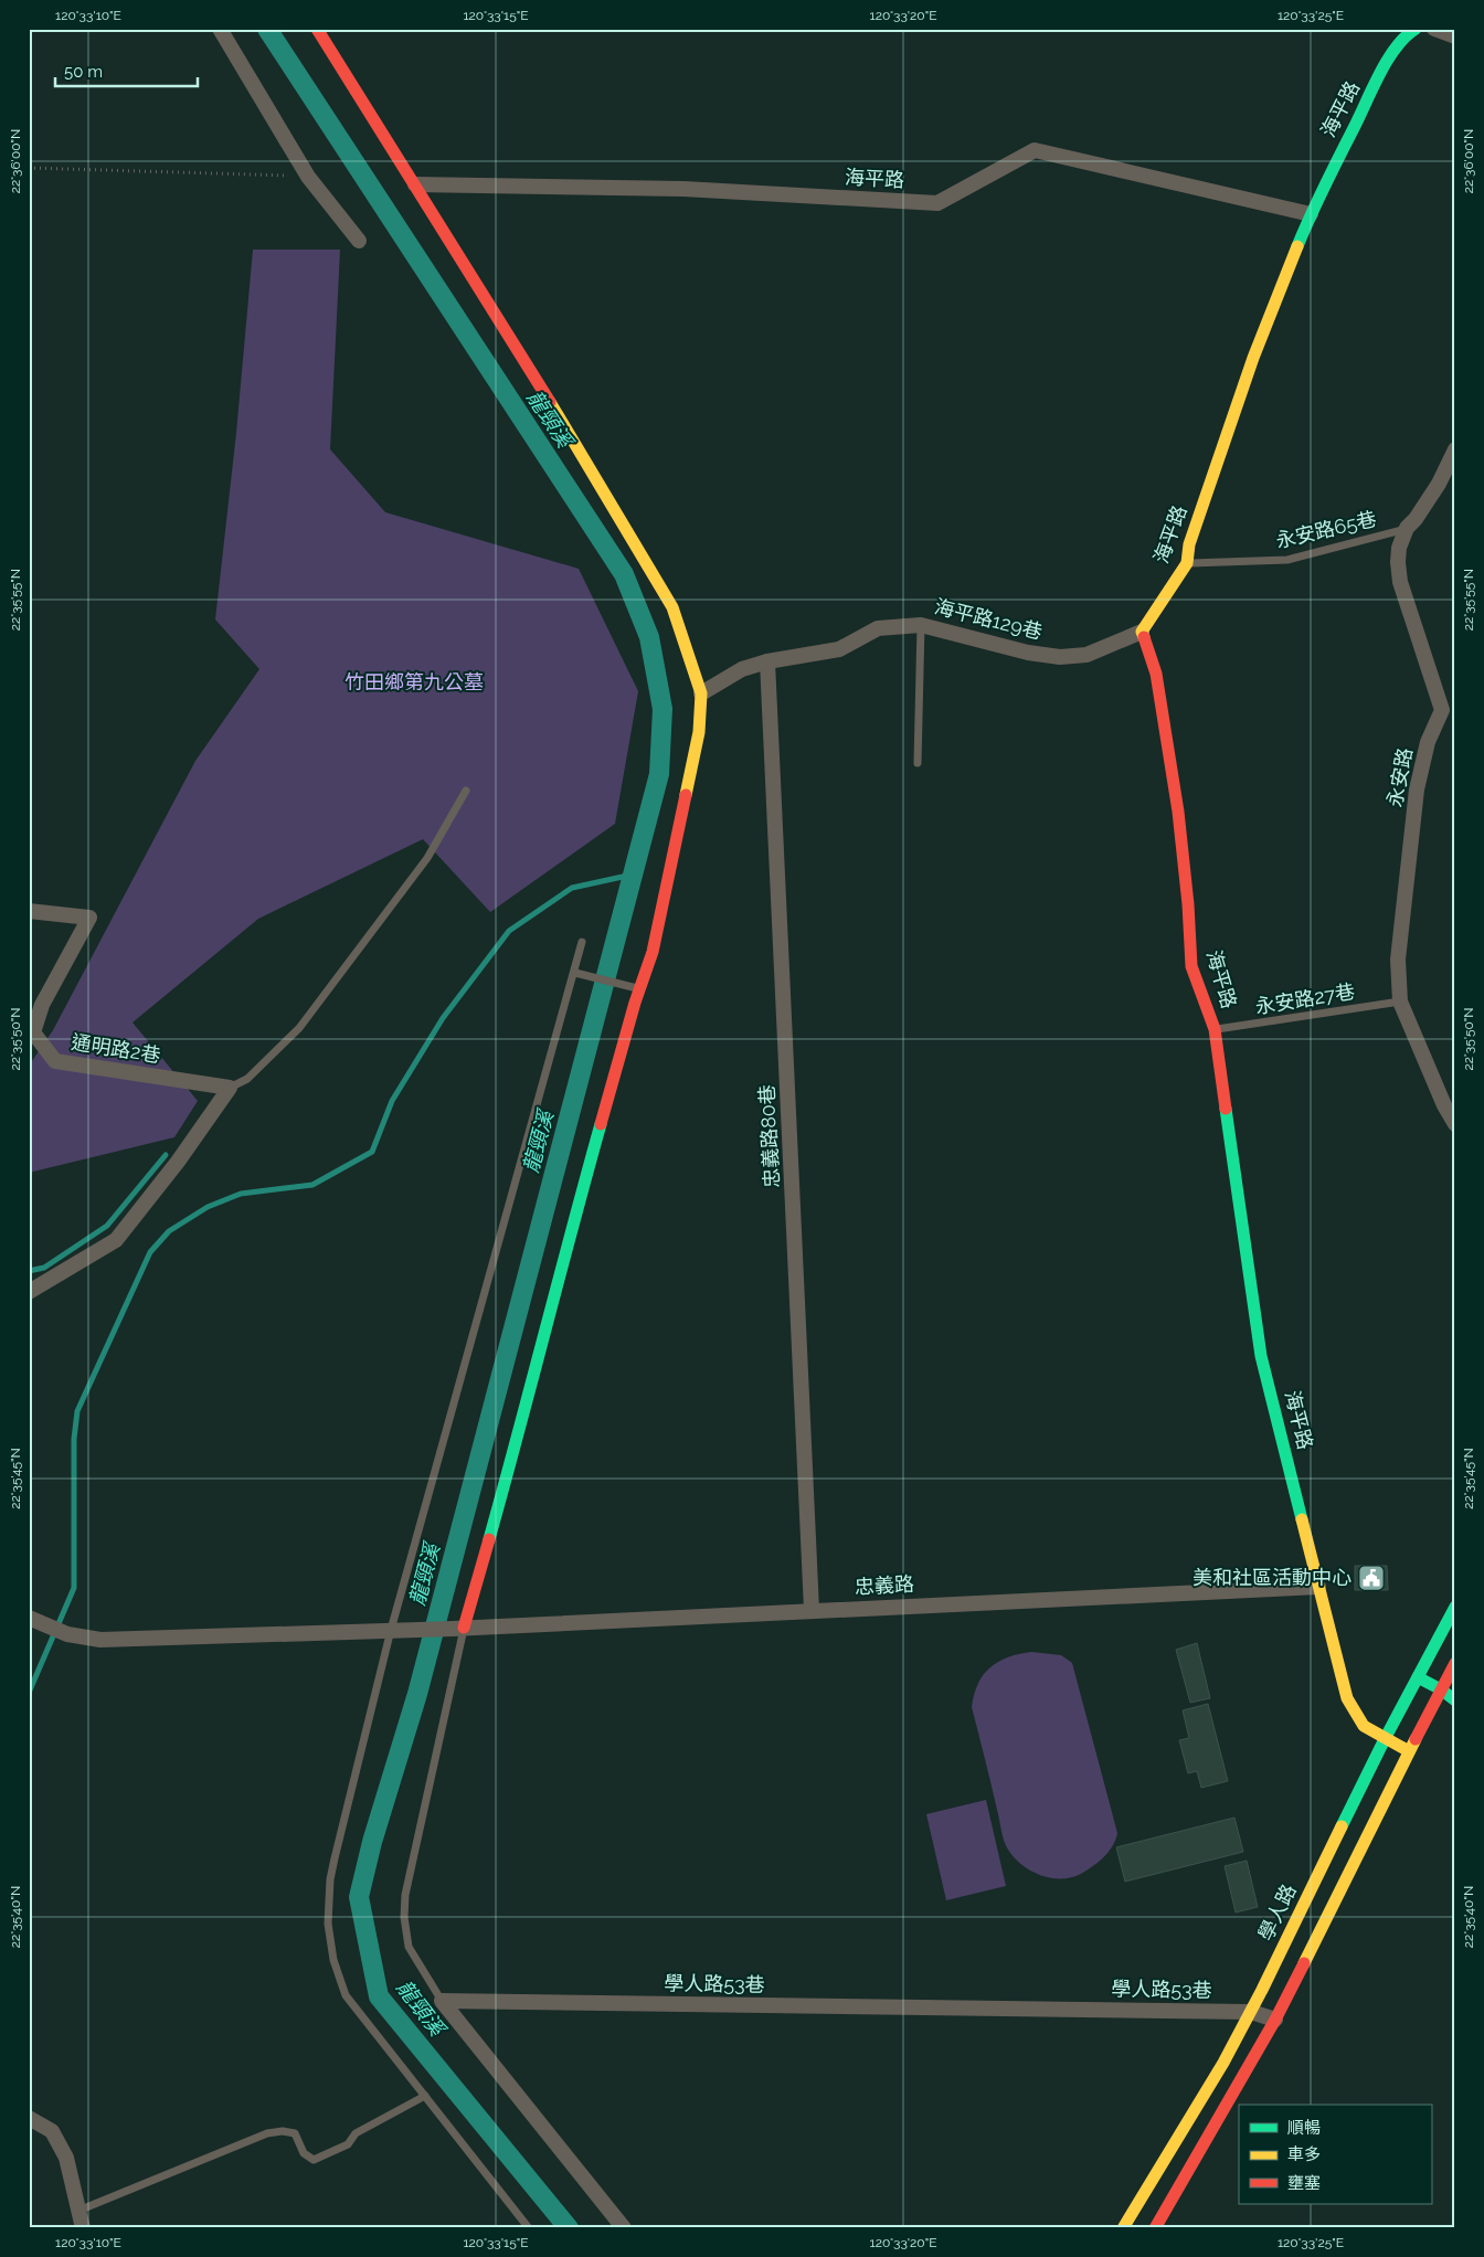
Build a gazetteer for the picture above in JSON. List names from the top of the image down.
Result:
{
  "streets": {
    "street": [
      "海平路",
      "海平路129巷",
      "永安路",
      "通明路2巷",
      "忠義路80巷",
      "忠義路",
      "學人路",
      "學人路53巷"
    ],
    "lane": ["永安路65巷", "永安路27巷"]
  },
  "crossings": [
    ["海平路", "永安路65巷"],
    ["海平路", "海平路129巷"],
    ["海平路", "永安路27巷"],
    ["海平路", "忠義路"],
    ["海平路", "學人路"],
    ["永安路65巷", "永安路"],
    ["海平路129巷", "忠義路80巷"],
    ["永安路", "永安路27巷"],
    ["忠義路80巷", "忠義路"],
    ["學人路", "學人路53巷"]
  ],
  "water": ["龍頸溪"],
  "parks": ["竹田鄉第九公墓"],
  "places": {
    "public building": ["美和社區活動中心"]
  },
  "legend": ["順暢", "車多", "壅塞"],
  "scale_bar": "50 m",
  "coordinates": [
    "120°33'10\"E",
    "120°33'15\"E",
    "120°33'20\"E",
    "120°33'25\"E",
    "22°36'00\"N",
    "22°35'55\"N",
    "22°35'50\"N",
    "22°35'45\"N",
    "22°35'40\"N"
  ]
}
